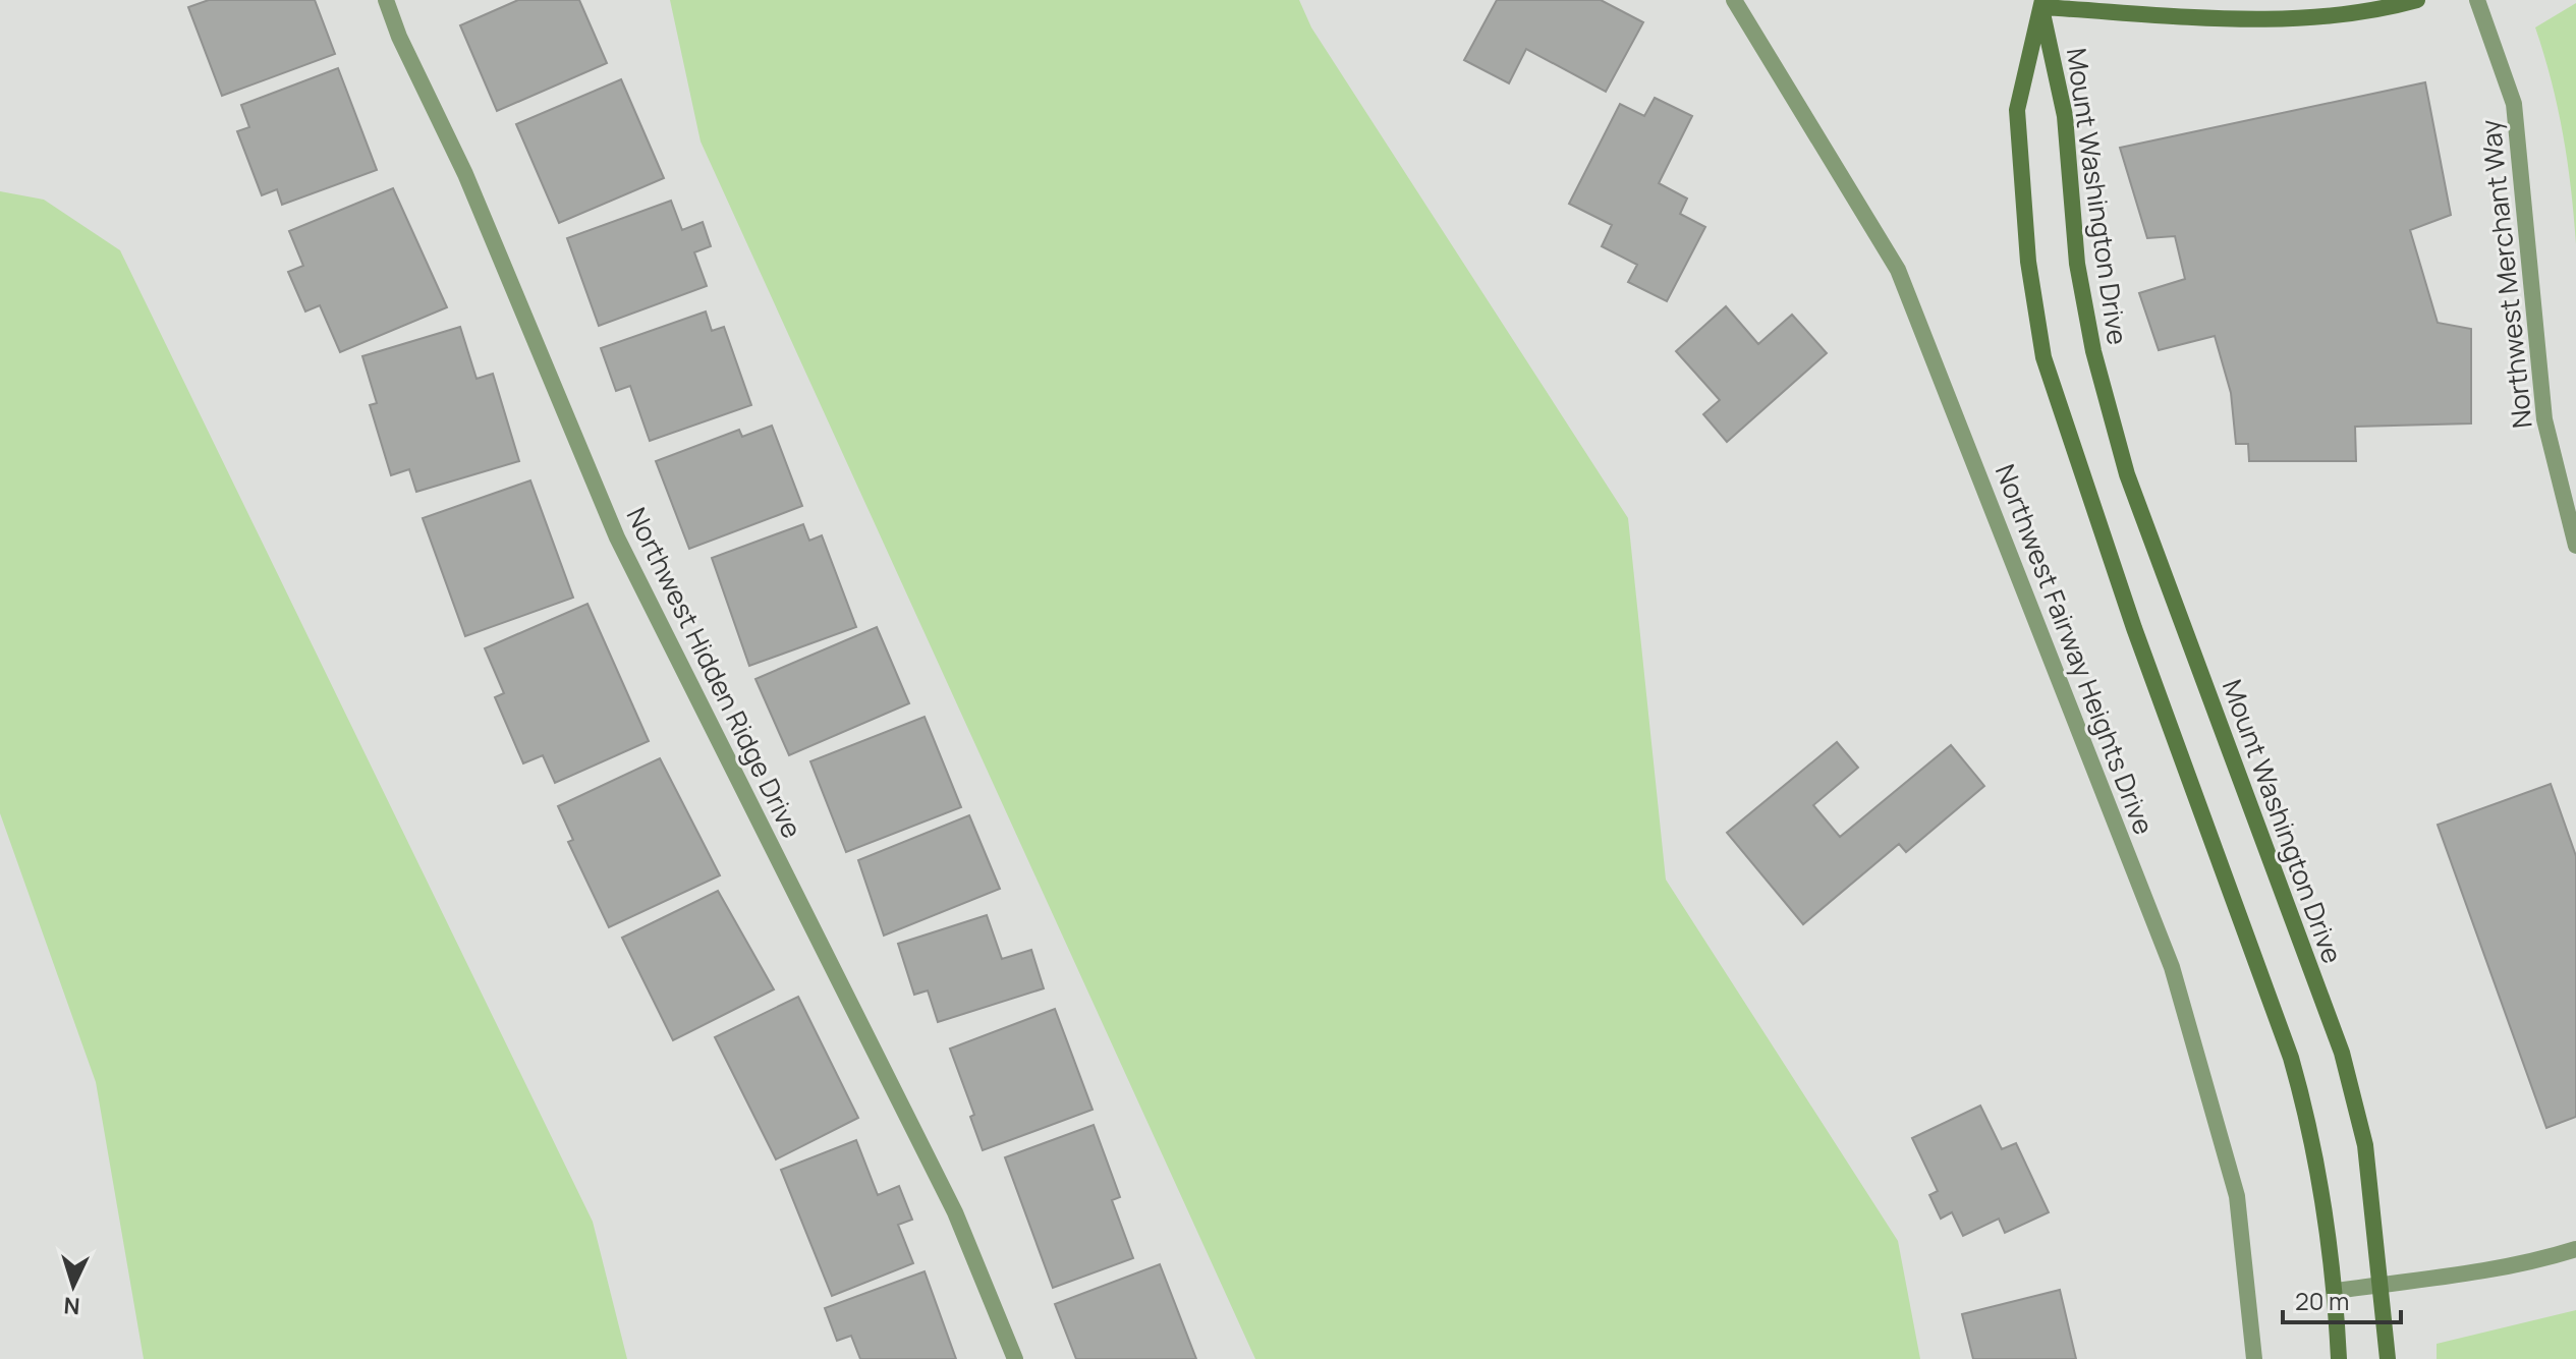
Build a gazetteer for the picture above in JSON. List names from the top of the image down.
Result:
{
  "streets": {
    "main road": ["Mount Washington Drive"],
    "street": ["Northwest Merchant Way", "Northwest Fairway Heights Drive", "Northwest Hidden Ridge Drive"]
  },
  "scale_bar": "20 m",
  "north": "bottom"
}
